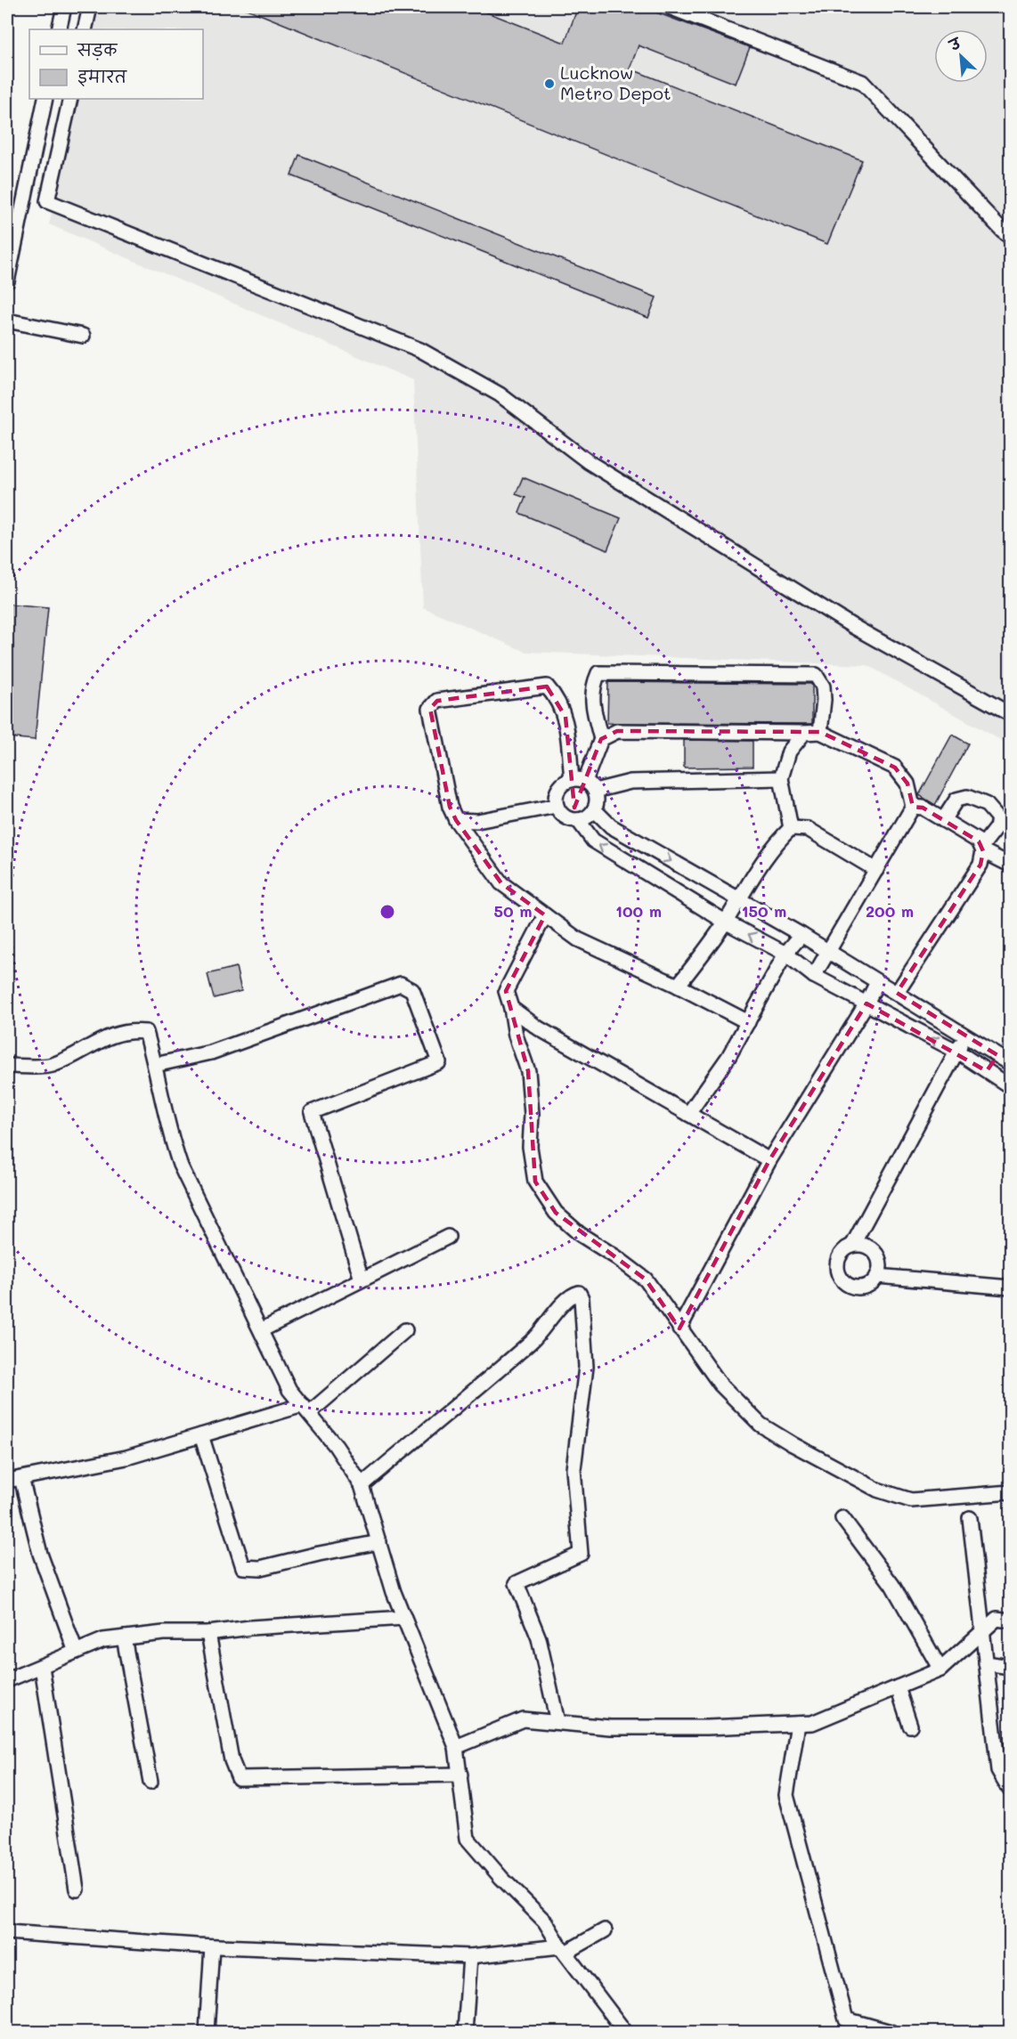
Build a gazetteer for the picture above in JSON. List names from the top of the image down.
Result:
{
  "places": ["Lucknow Metro Depot"],
  "legend": ["सड़क", "इमारत"],
  "north": "top left",
  "rings": [
    "50 m",
    "100 m",
    "150 m",
    "200 m"
  ]
}
